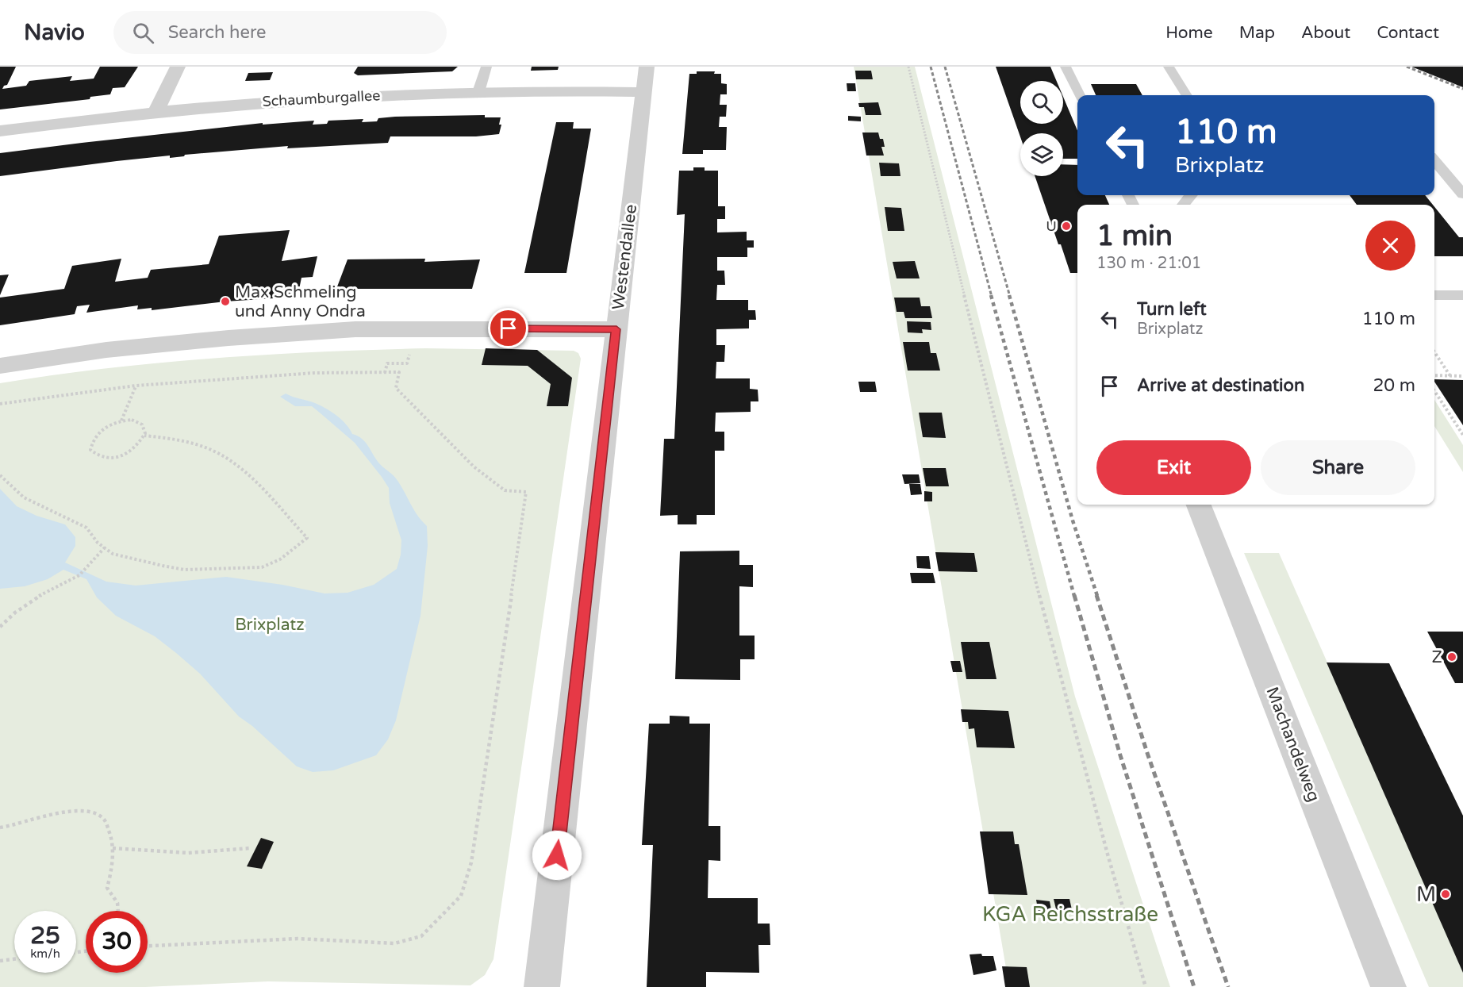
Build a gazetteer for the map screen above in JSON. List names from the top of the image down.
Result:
{
  "streets": {
    "street": ["Schaumburgallee", "Westendallee", "Machandelweg"]
  },
  "crossings": [
    ["Schaumburgallee", "Westendallee"]
  ],
  "parks": ["Brixplatz", "KGA Reichsstraße"],
  "places": [
    "U",
    "Max Schmeling und Anny Ondra",
    "Z",
    "M"
  ],
  "page": {
    "header": "Navio",
    "search": "Search here",
    "nav": [
      "Home",
      "Map",
      "About",
      "Contact"
    ],
    "turn": ["110 m", "Brixplatz"],
    "heading": ["1 min", "130 m · 21:01"],
    "list": [
      {
        "name": "Turn left",
        "note": "Brixplatz",
        "value": "110 m"
      },
      {
        "name": "Arrive at destination",
        "value": "20 m"
      }
    ],
    "buttons": ["Exit", "Share"],
    "speed": "25 km/h",
    "limit": "30"
  }
}
